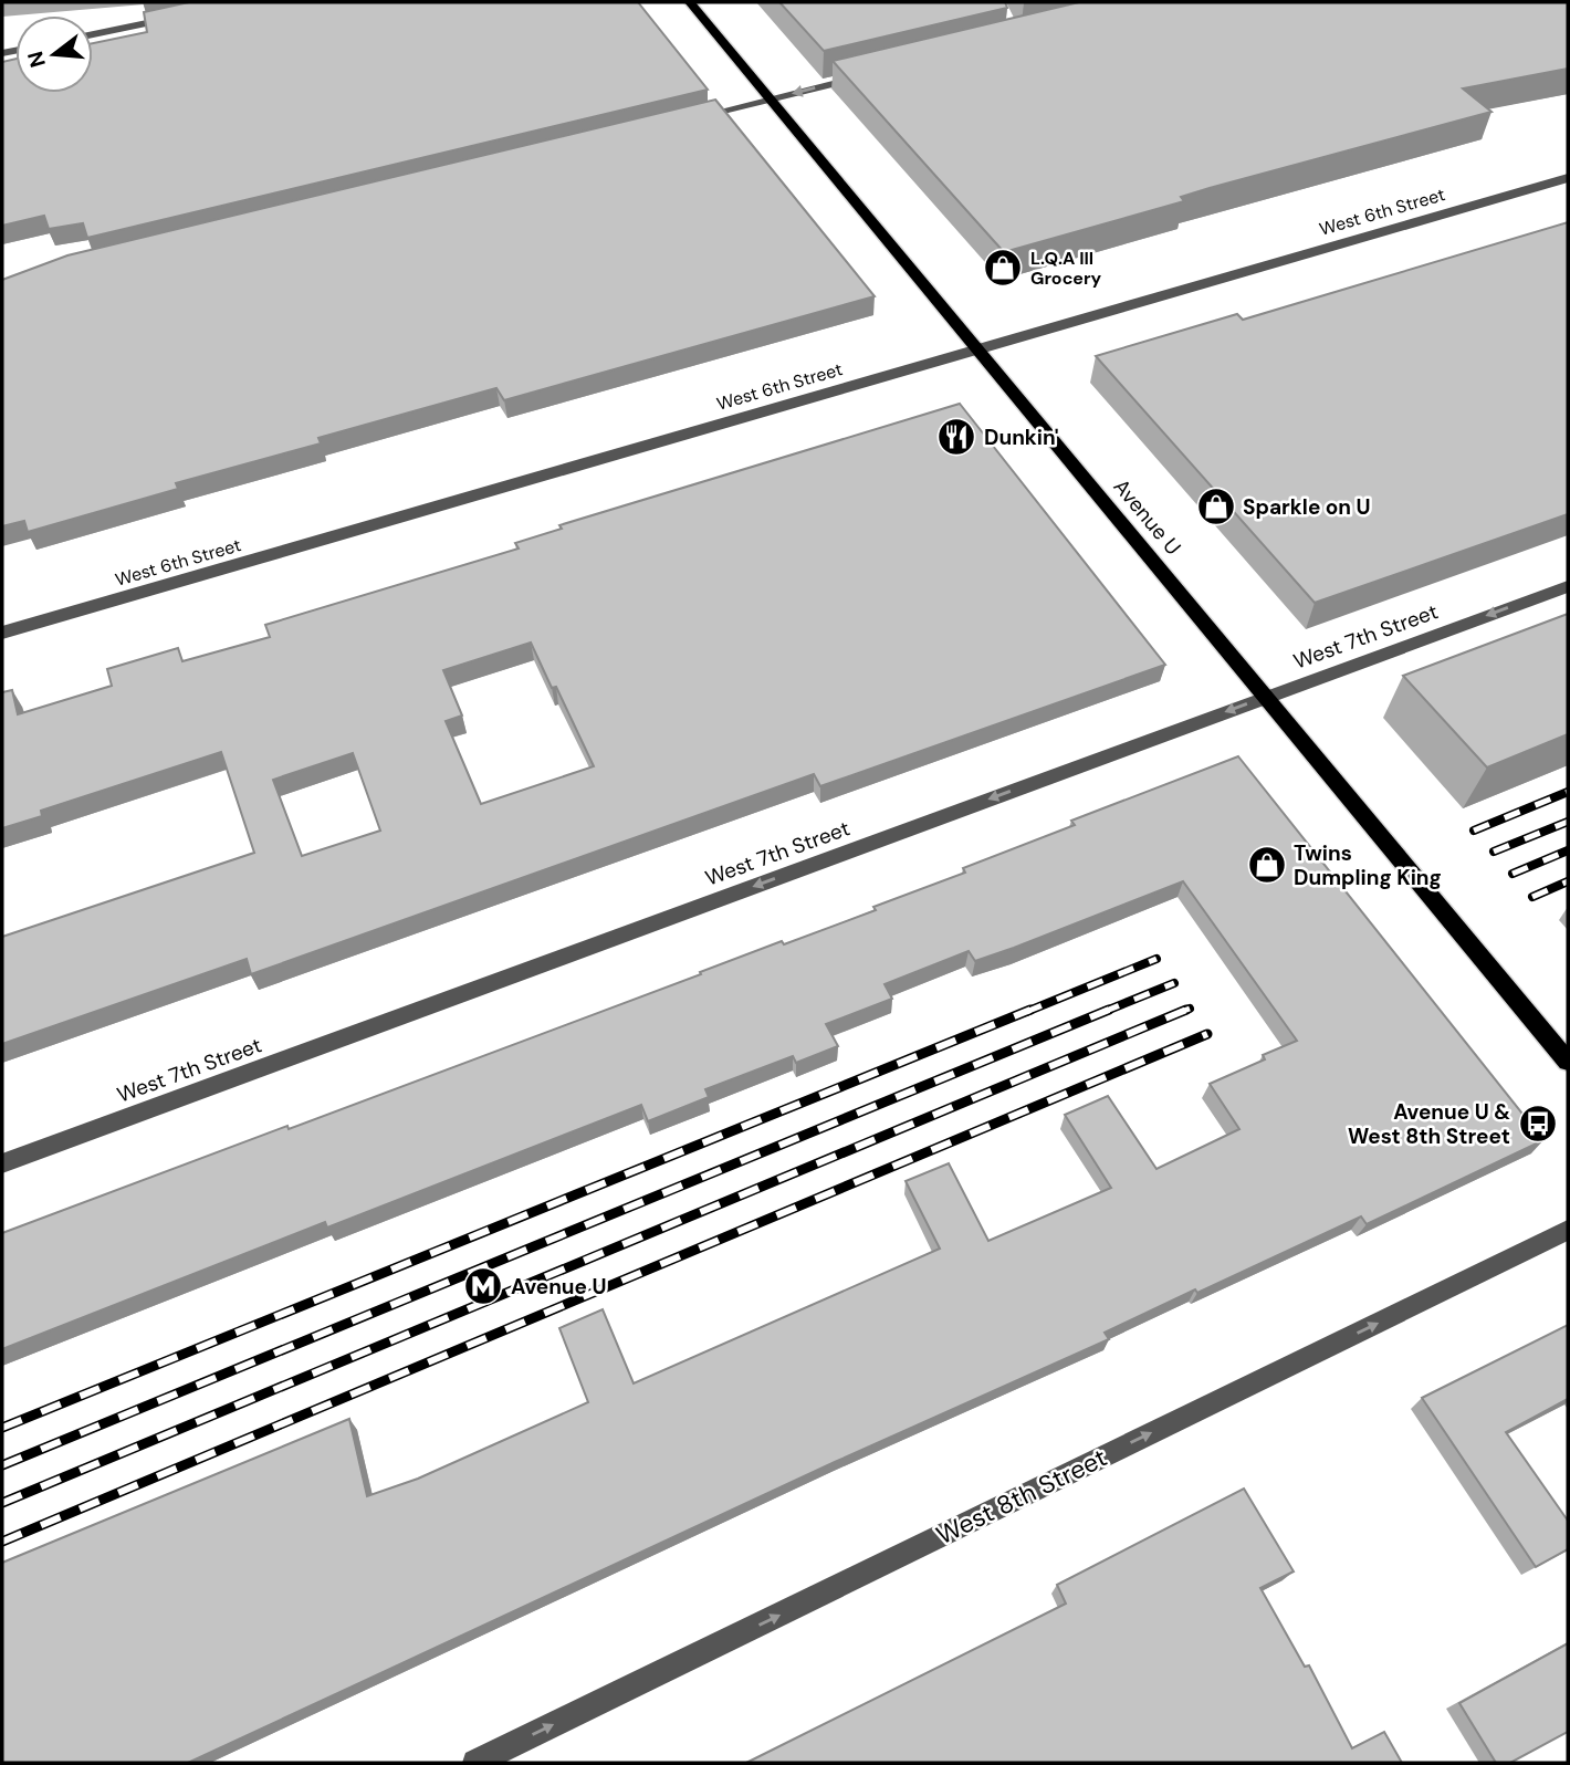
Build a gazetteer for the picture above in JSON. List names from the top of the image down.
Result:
{
  "streets": {
    "main road": ["Avenue U"],
    "street": ["West 6th Street", "West 7th Street", "West 8th Street"]
  },
  "crossings": [
    ["West 6th Street", "Avenue U"],
    ["Avenue U", "West 7th Street"]
  ],
  "one_way": ["West 7th Street", "West 8th Street"],
  "places": {
    "shop": ["L.Q.A III Grocery", "Sparkle on U", "Twins Dumpling King"],
    "restaurant": ["Dunkin'"],
    "bus stop": ["Avenue U & West 8th Street"],
    "metro station": ["Avenue U"]
  },
  "north": "left"
}
